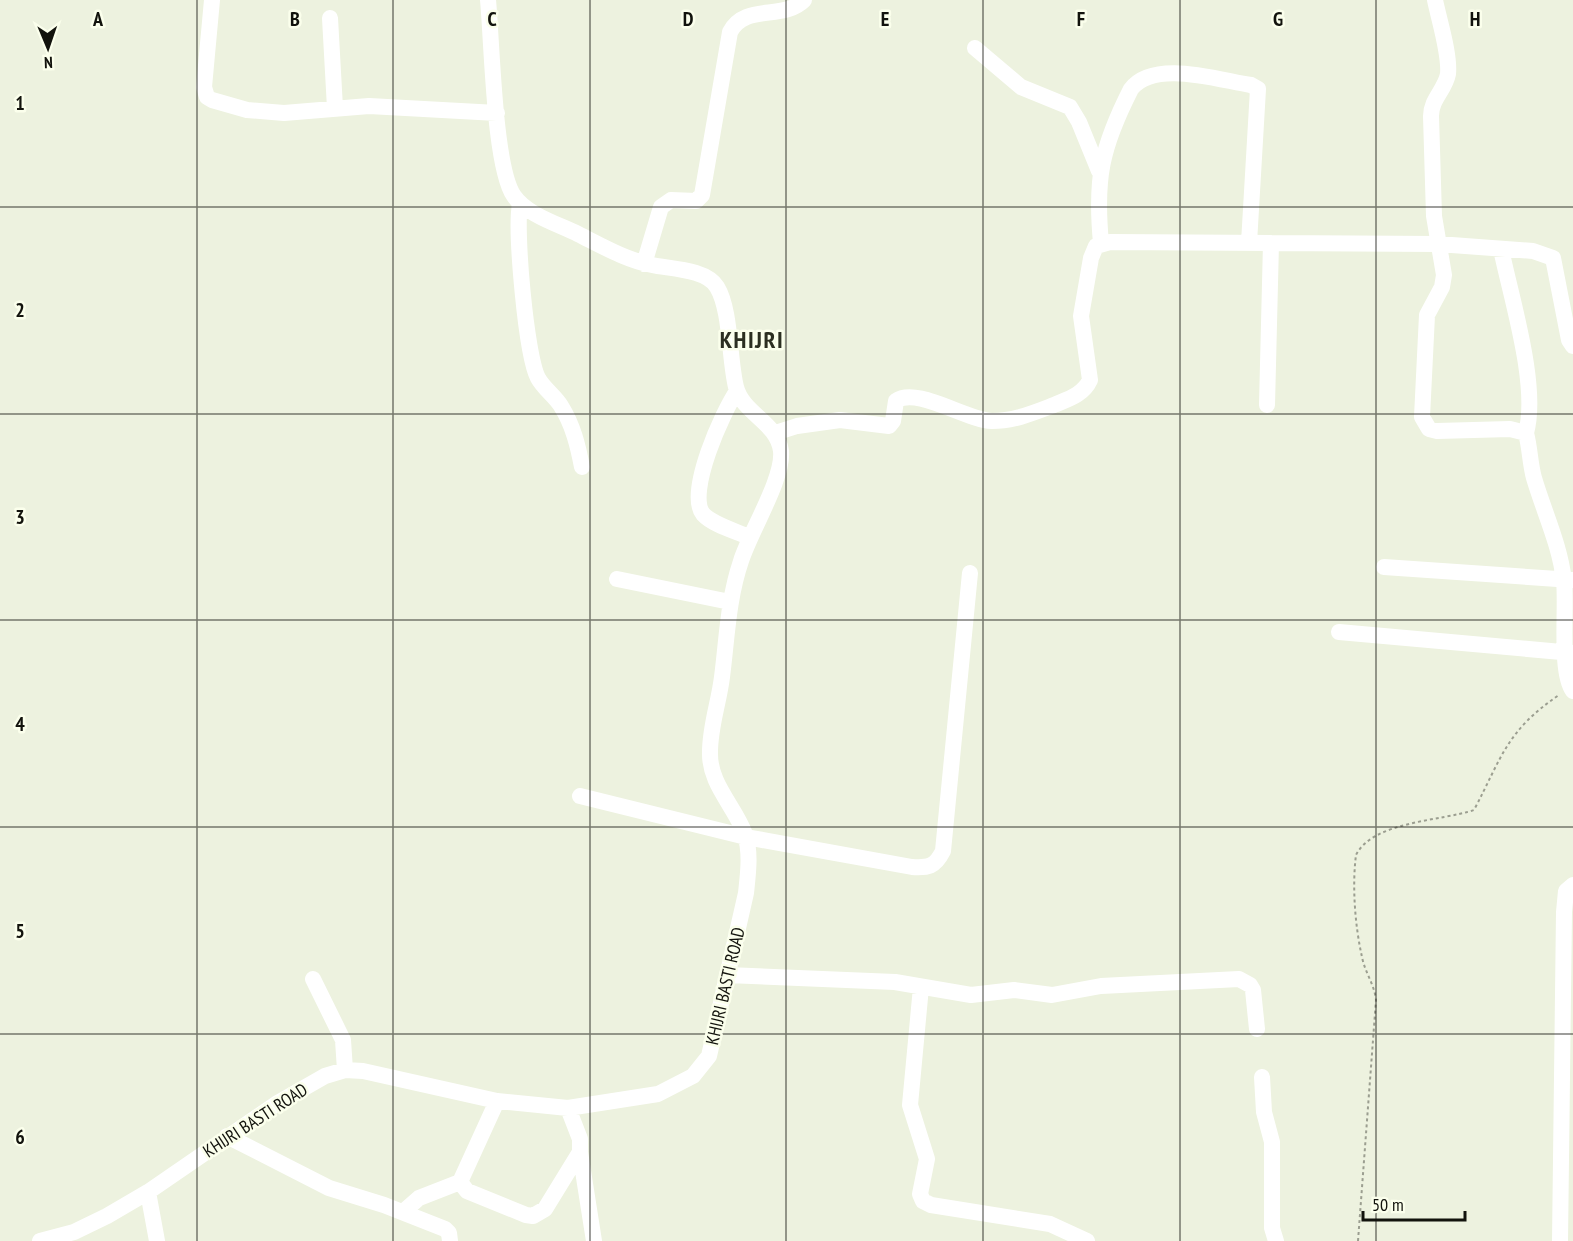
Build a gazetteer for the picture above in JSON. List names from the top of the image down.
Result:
{
  "streets": {
    "street": ["KHIJRI BASTI ROAD"]
  },
  "districts": ["KHIJRI"],
  "scale_bar": "50 m",
  "north": "bottom",
  "grid": {
    "columns": [
      "A",
      "B",
      "C",
      "D",
      "E",
      "F",
      "G",
      "H"
    ],
    "rows": [
      "1",
      "2",
      "3",
      "4",
      "5",
      "6"
    ]
  }
}
